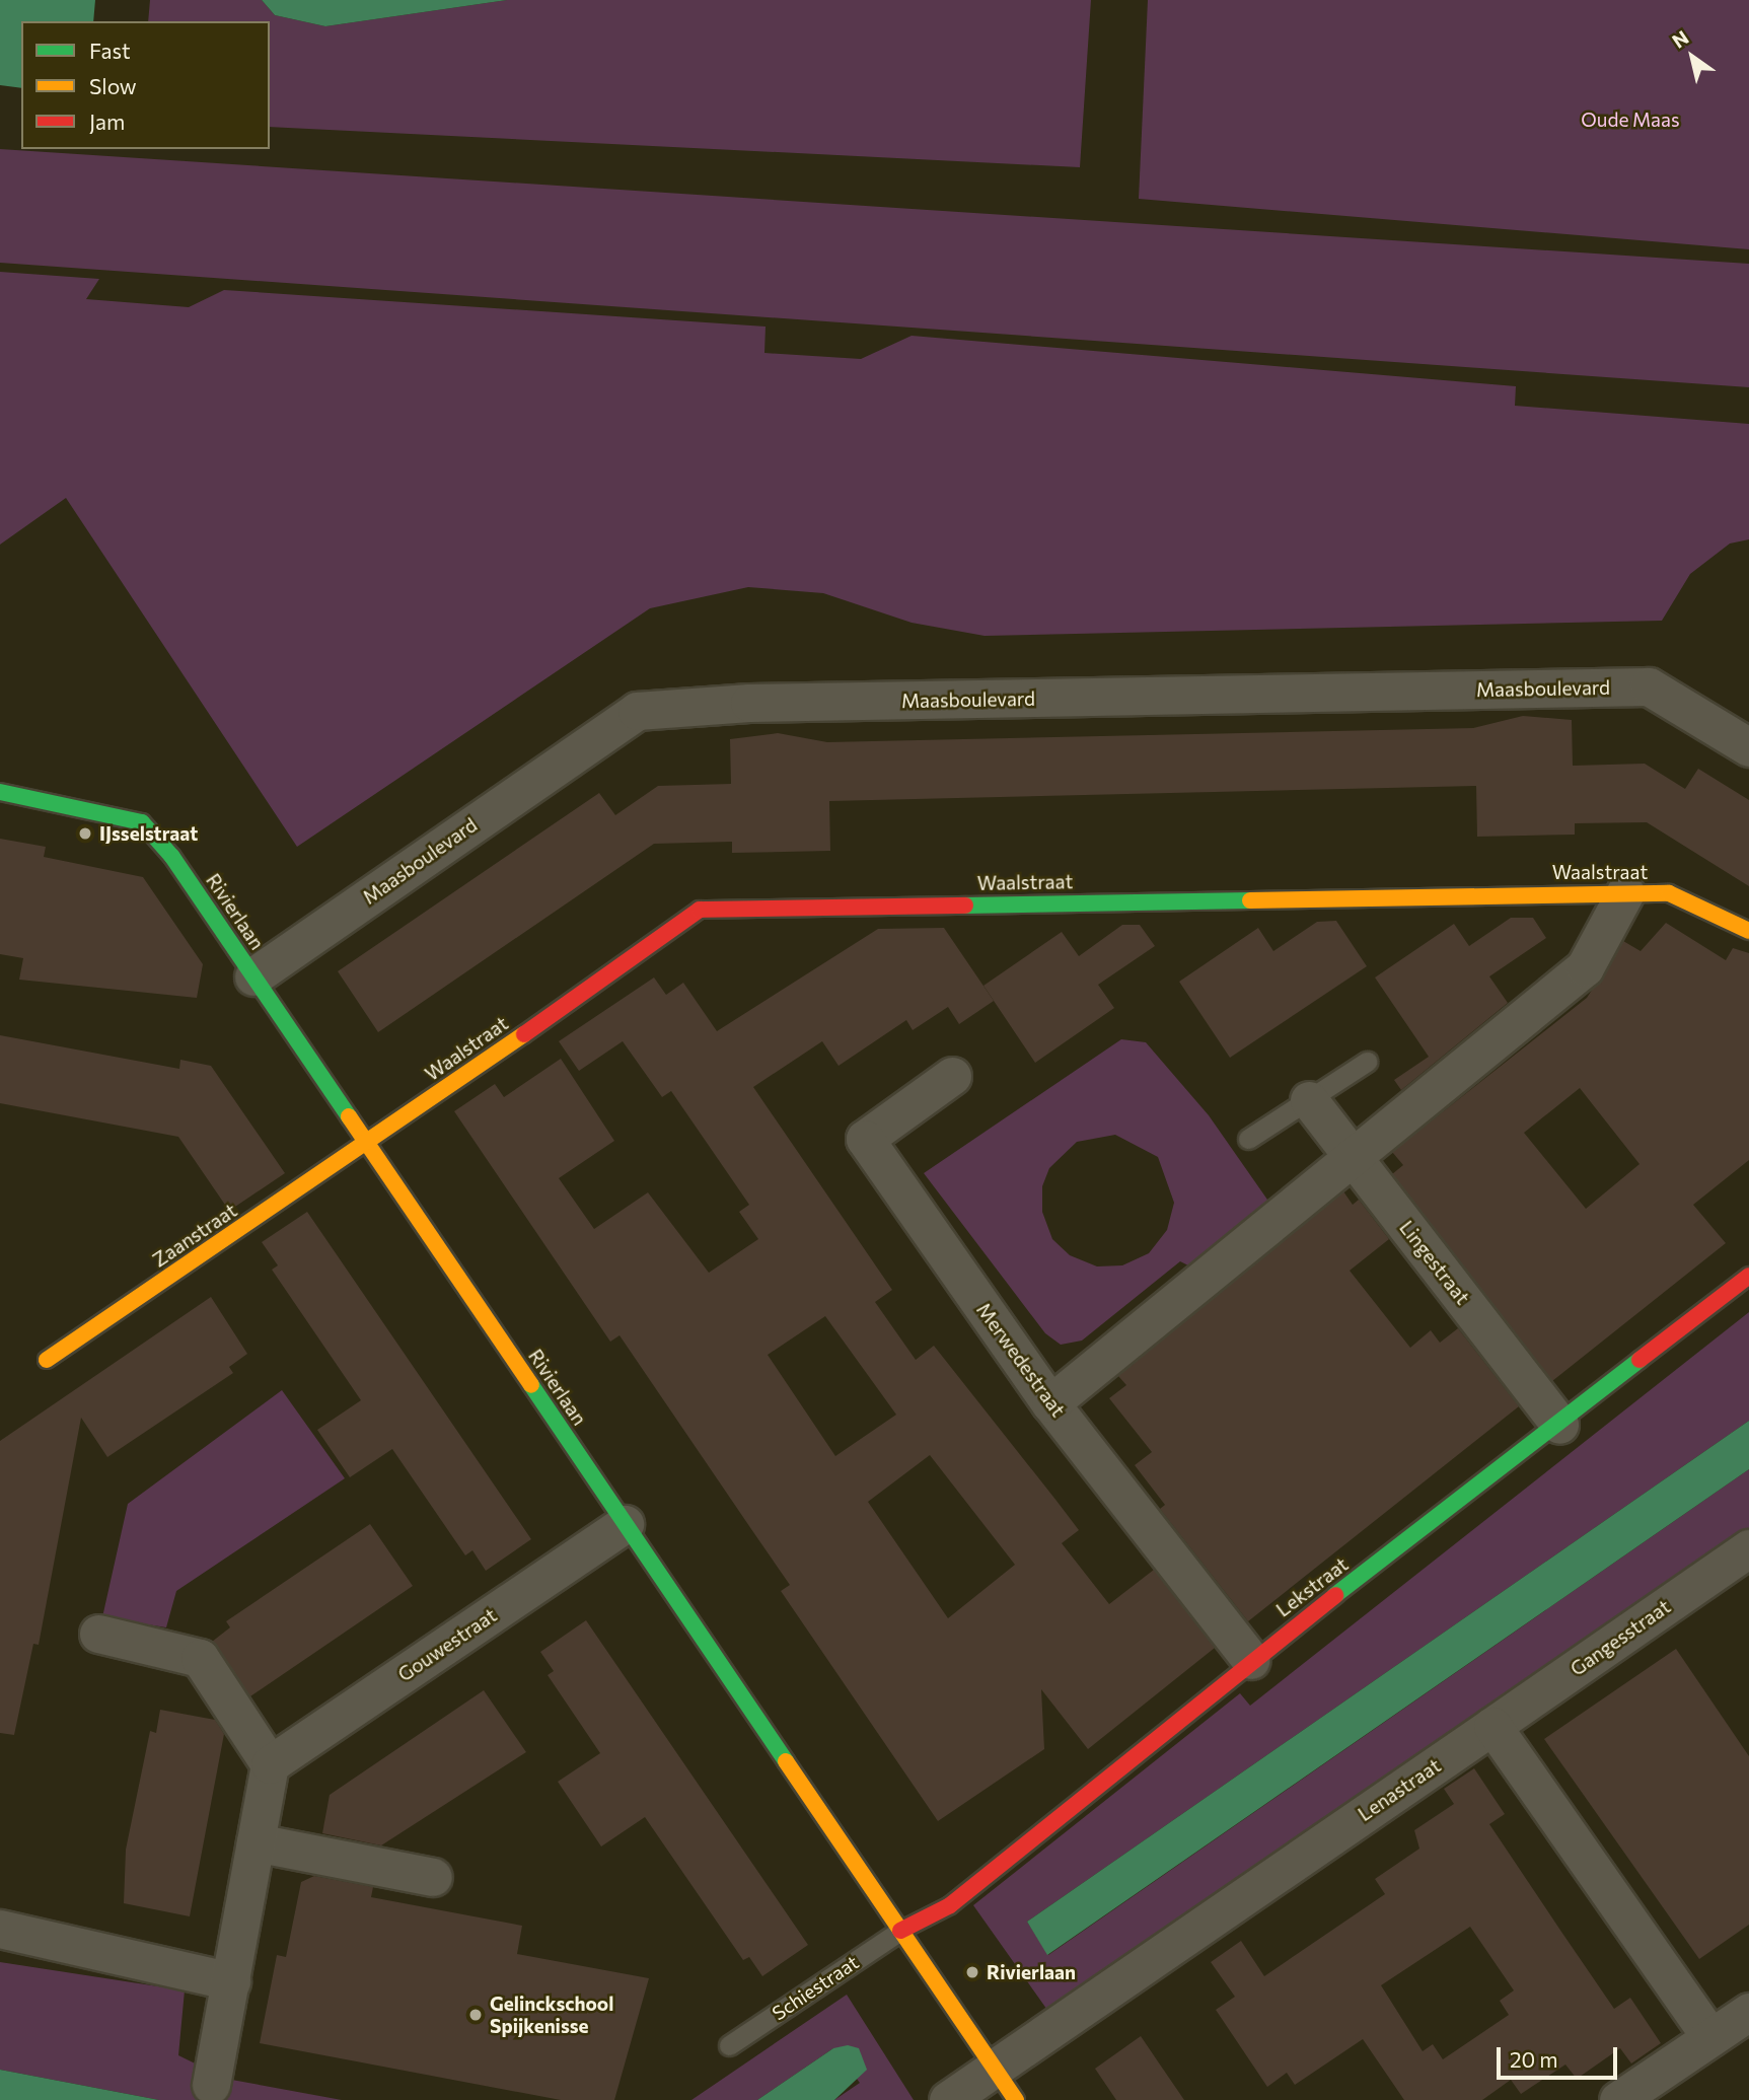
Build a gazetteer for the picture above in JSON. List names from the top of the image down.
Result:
{
  "streets": {
    "street": [
      "Maasboulevard",
      "Waalstraat",
      "Rivierlaan",
      "Zaanstraat",
      "Lingestraat",
      "Merwedestraat",
      "Lekstraat",
      "Gangesstraat",
      "Gouwestraat",
      "Lenastraat"
    ],
    "lane": ["Schiestraat"]
  },
  "crossings": [
    ["Maasboulevard", "Rivierlaan"],
    ["Waalstraat", "Rivierlaan"],
    ["Waalstraat", "Zaanstraat"],
    ["Rivierlaan", "Zaanstraat"],
    ["Rivierlaan", "Lekstraat"],
    ["Rivierlaan", "Gouwestraat"],
    ["Rivierlaan", "Lenastraat"],
    ["Rivierlaan", "Schiestraat"],
    ["Lingestraat", "Lekstraat"],
    ["Merwedestraat", "Lekstraat"],
    ["Lekstraat", "Schiestraat"],
    ["Gangesstraat", "Lenastraat"]
  ],
  "parks": ["Oude Maas"],
  "places": ["IJsselstraat", "Rivierlaan", "Gelinckschool Spijkenisse"],
  "legend": ["Fast", "Slow", "Jam"],
  "scale_bar": "20 m",
  "north": "top left"
}
